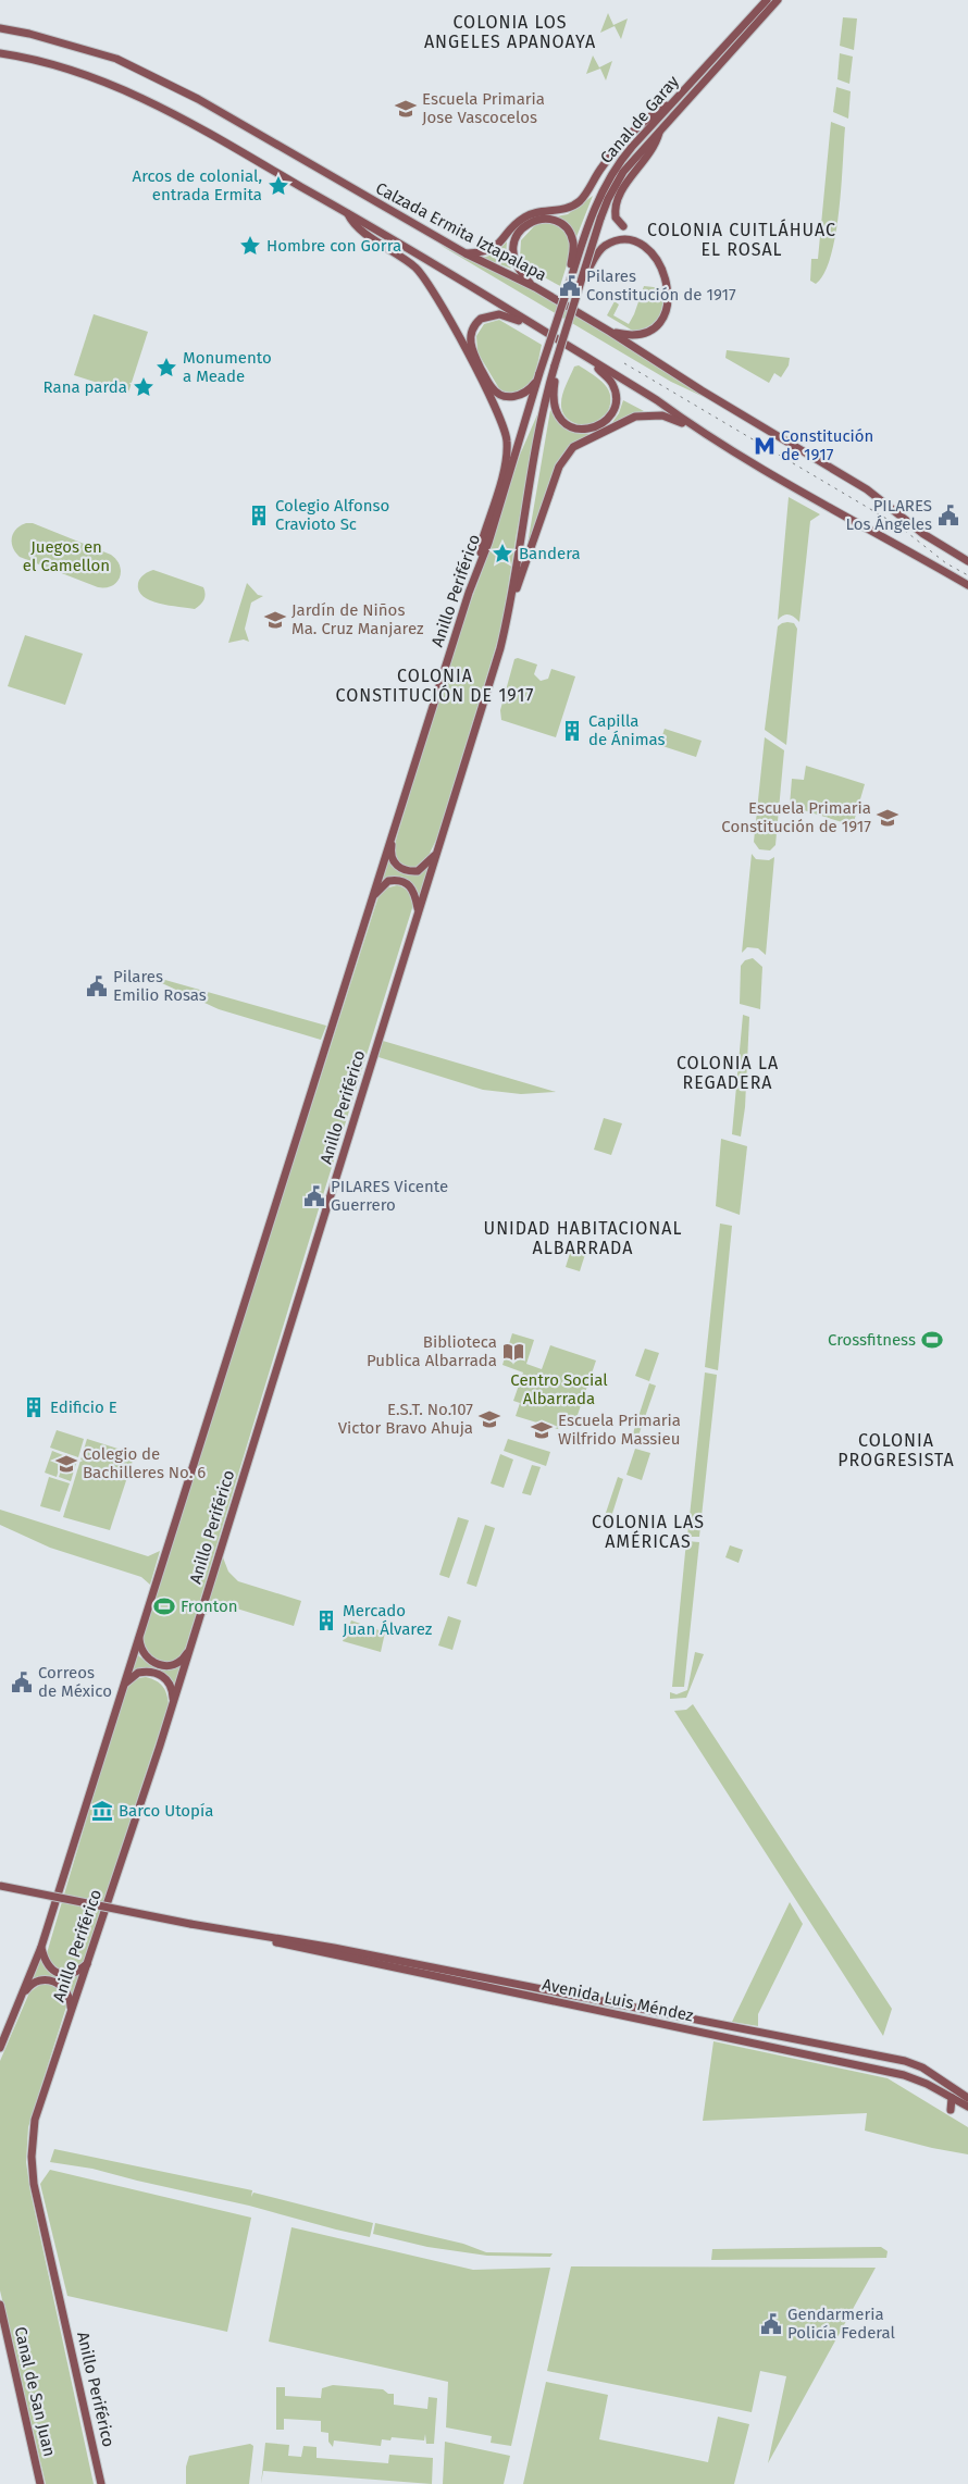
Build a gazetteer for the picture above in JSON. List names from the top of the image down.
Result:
{
  "streets": {
    "main road": [
      "Canal de Garay",
      "Calzada Ermita Iztapalapa",
      "Anillo Periférico",
      "Avenida Luis Méndez",
      "Canal de San Juan"
    ]
  },
  "crossings": [
    ["Canal de Garay", "Anillo Periférico"]
  ],
  "districts": [
    "COLONIA LOS ANGELES APANOAYA",
    "COLONIA CUITLÁHUAC EL ROSAL",
    "COLONIA CONSTITUCIÓN DE 1917",
    "COLONIA LA REGADERA",
    "UNIDAD HABITACIONAL ALBARRADA",
    "COLONIA PROGRESISTA",
    "COLONIA LAS AMÉRICAS"
  ],
  "parks": ["Juegos en el Camellon", "Centro Social Albarrada"],
  "places": {
    "school or university": [
      "Escuela Primaria Jose Vascocelos",
      "Jardín de Niños Ma. Cruz Manjarez",
      "Escuela Primaria Constitución de 1917",
      "E.S.T. No.107 Victor Bravo Ahuja",
      "Escuela Primaria Wilfrido Massieu",
      "Colegio de Bachilleres No. 6"
    ],
    "place": [
      "Arcos de colonial, entrada Ermita",
      "Hombre con Gorra",
      "Monumento a Meade",
      "Rana parda",
      "Bandera"
    ],
    "public building": [
      "Pilares Constitución de 1917",
      "PILARES Los Ángeles",
      "Pilares Emilio Rosas",
      "PILARES Vicente Guerrero",
      "Correos de México",
      "Gendarmeria Policía Federal"
    ],
    "metro station": ["Constitución de 1917"],
    "building": [
      "Colegio Alfonso Cravioto Sc",
      "Capilla de Ánimas",
      "Edificio E",
      "Mercado Juan Álvarez"
    ],
    "sports": ["Crossfitness", "Fronton"],
    "library": ["Biblioteca Publica Albarrada"],
    "museum": ["Barco Utopía"]
  }
}
